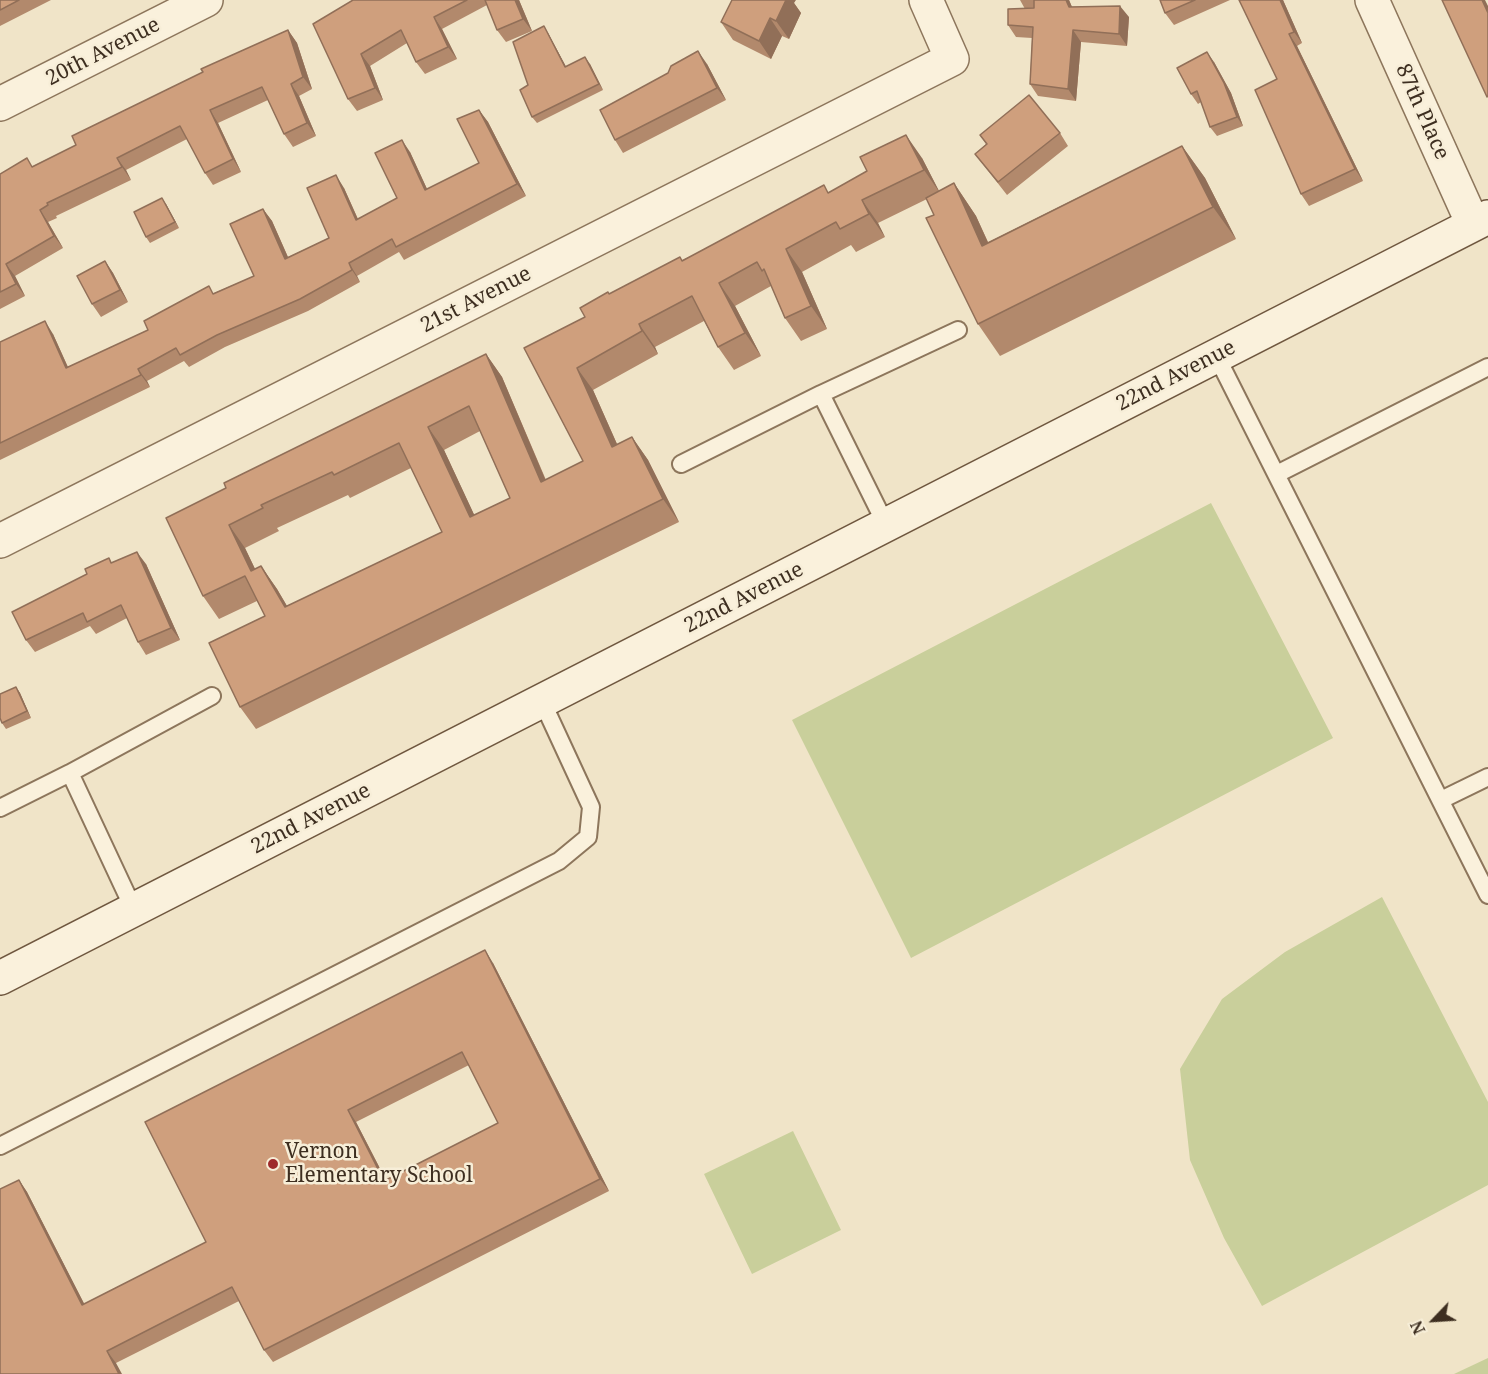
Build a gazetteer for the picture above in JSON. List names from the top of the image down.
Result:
{
  "streets": {
    "street": [
      "20th Avenue",
      "87th Place",
      "21st Avenue",
      "22nd Avenue"
    ]
  },
  "crossings": [
    ["87th Place", "22nd Avenue"]
  ],
  "places": ["Vernon Elementary School"],
  "north": "bottom left"
}
